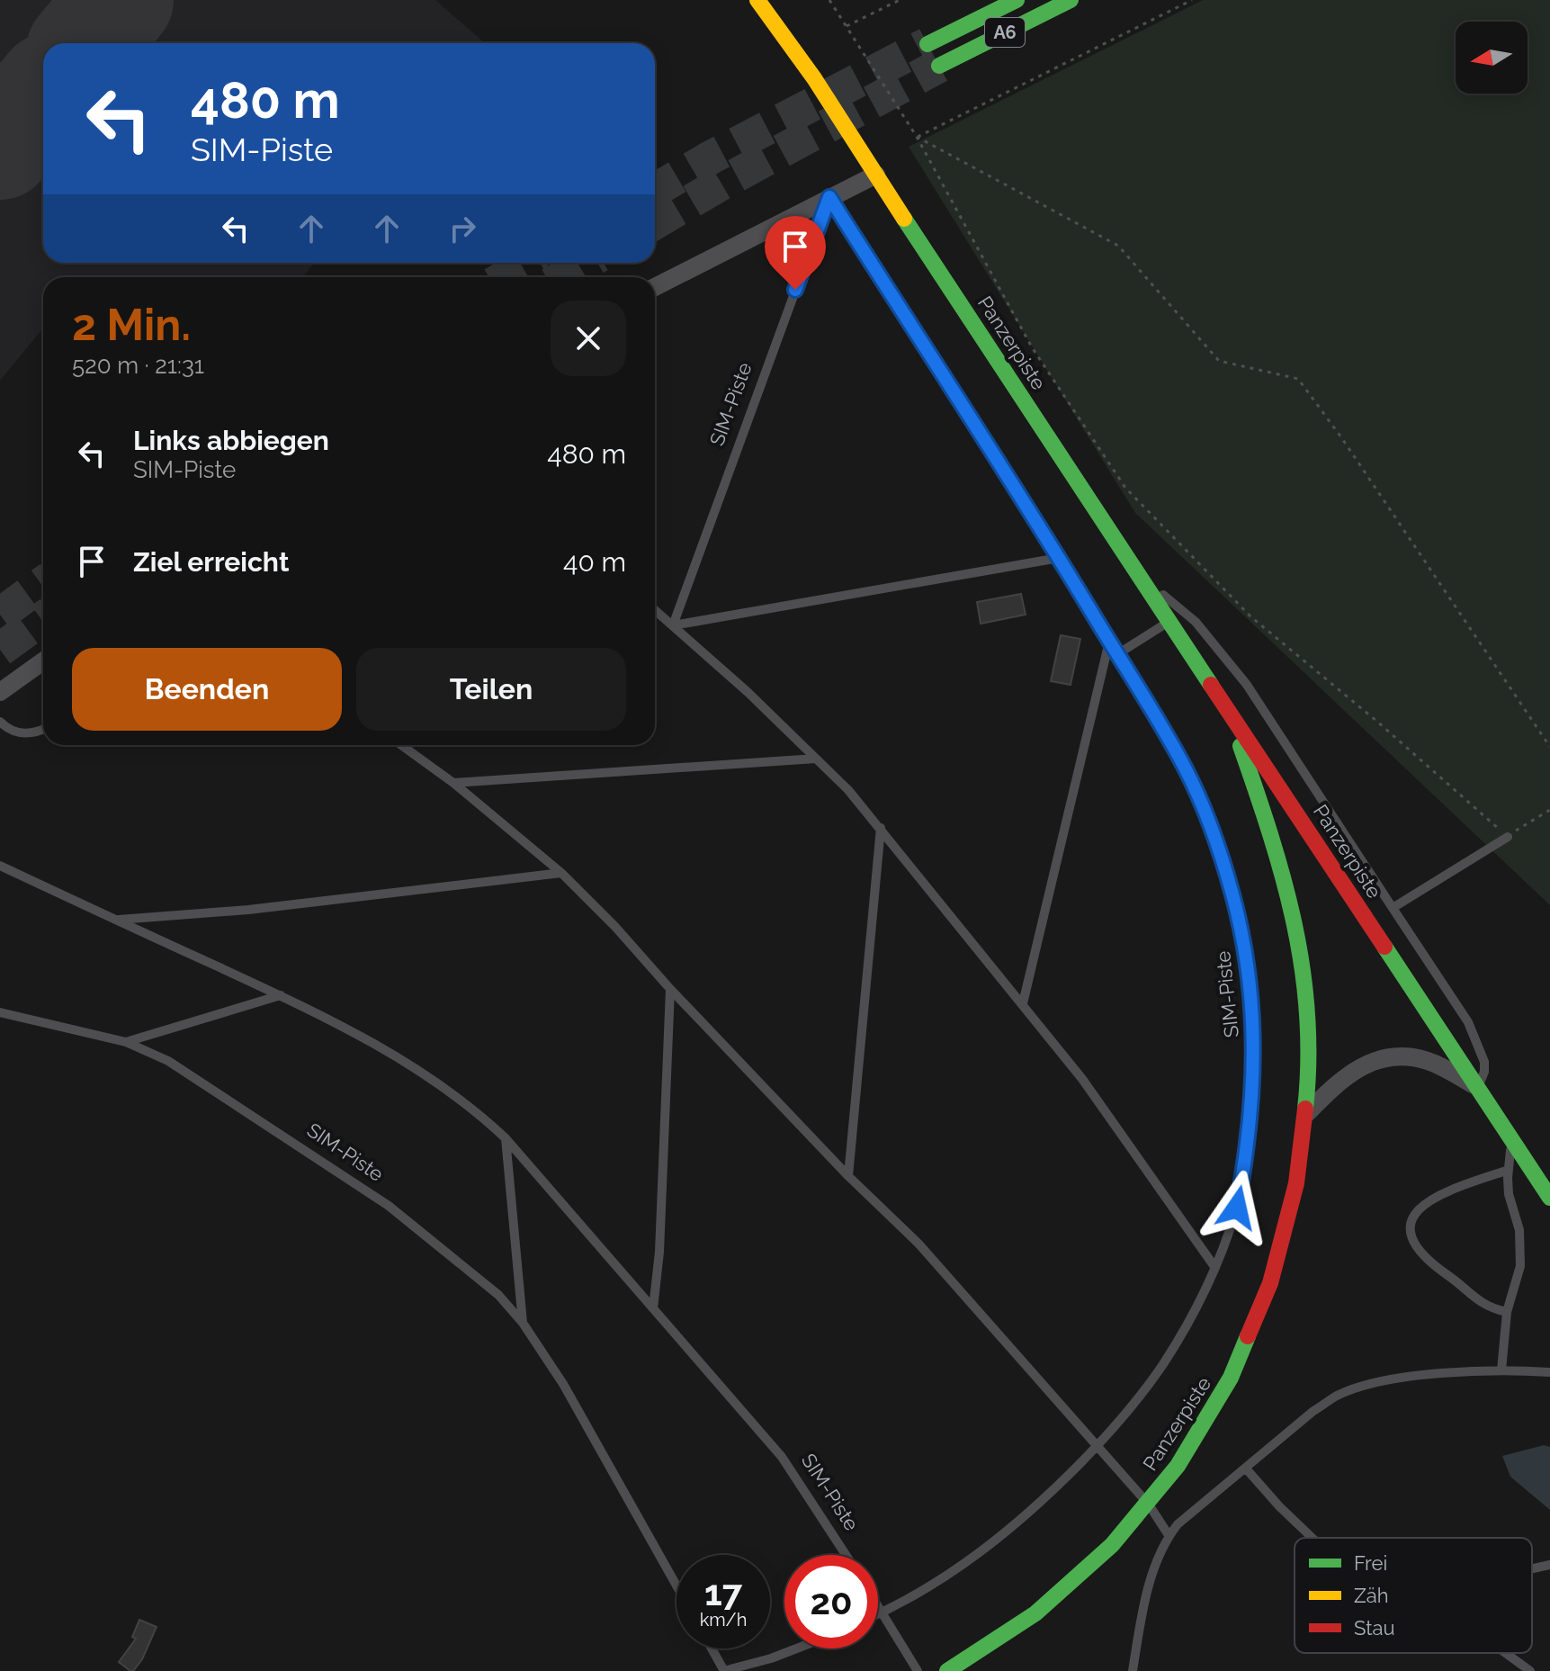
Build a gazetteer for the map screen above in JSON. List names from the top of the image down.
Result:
{
  "streets": {
    "main road": ["A6", "Panzerpiste"],
    "lane": ["SIM-Piste"]
  },
  "legend": ["Frei", "Zäh", "Stau"],
  "north": "left",
  "page": {
    "turn": ["480 m", "SIM-Piste"],
    "heading": ["2 Min.", "520 m · 21:31"],
    "list": [
      {
        "name": "Links abbiegen",
        "note": "SIM-Piste",
        "value": "480 m"
      },
      {
        "name": "Ziel erreicht",
        "value": "40 m"
      }
    ],
    "buttons": ["Beenden", "Teilen"],
    "speed": "17 km/h",
    "limit": "20"
  }
}
